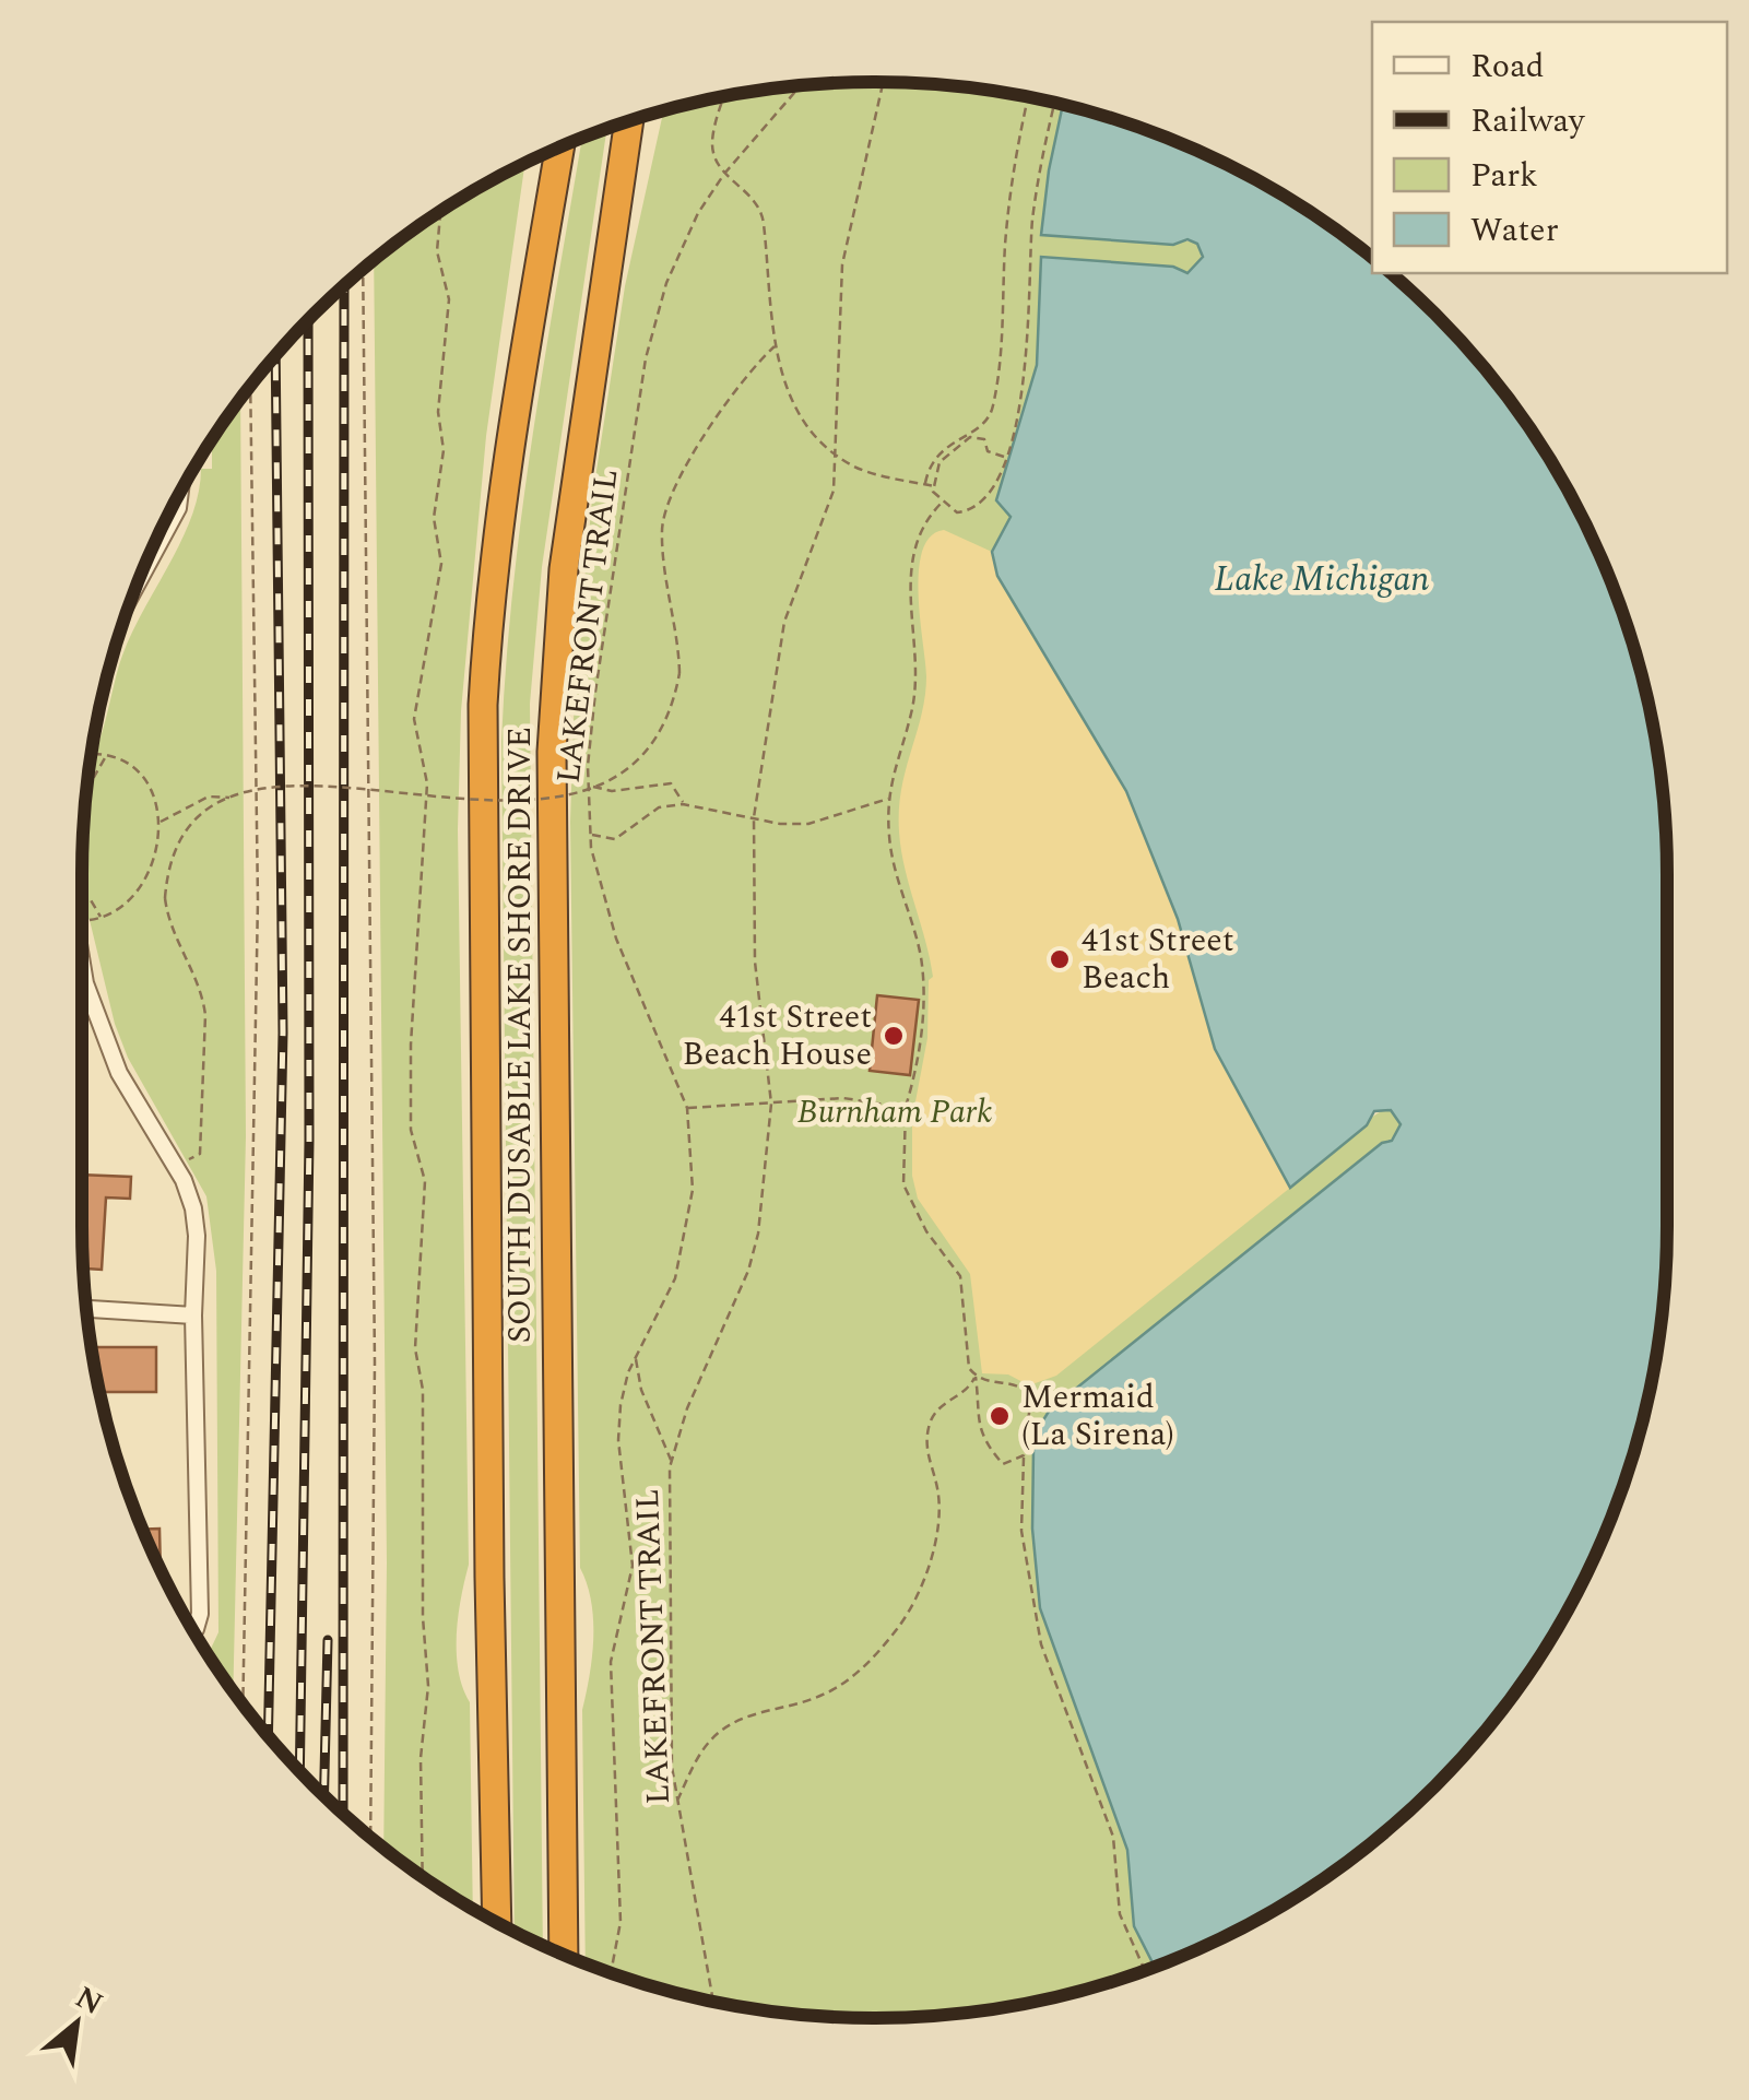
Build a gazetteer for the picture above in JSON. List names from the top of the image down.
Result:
{
  "streets": {
    "highway": ["SOUTH DUSABLE LAKE SHORE DRIVE"],
    "path": ["LAKEFRONT TRAIL"]
  },
  "water": ["Lake Michigan"],
  "parks": ["Burnham Park"],
  "places": ["41st Street Beach", "41st Street Beach House", "Mermaid (La Sirena)"],
  "legend": [
    "Road",
    "Railway",
    "Park",
    "Water"
  ],
  "north": "top right"
}
